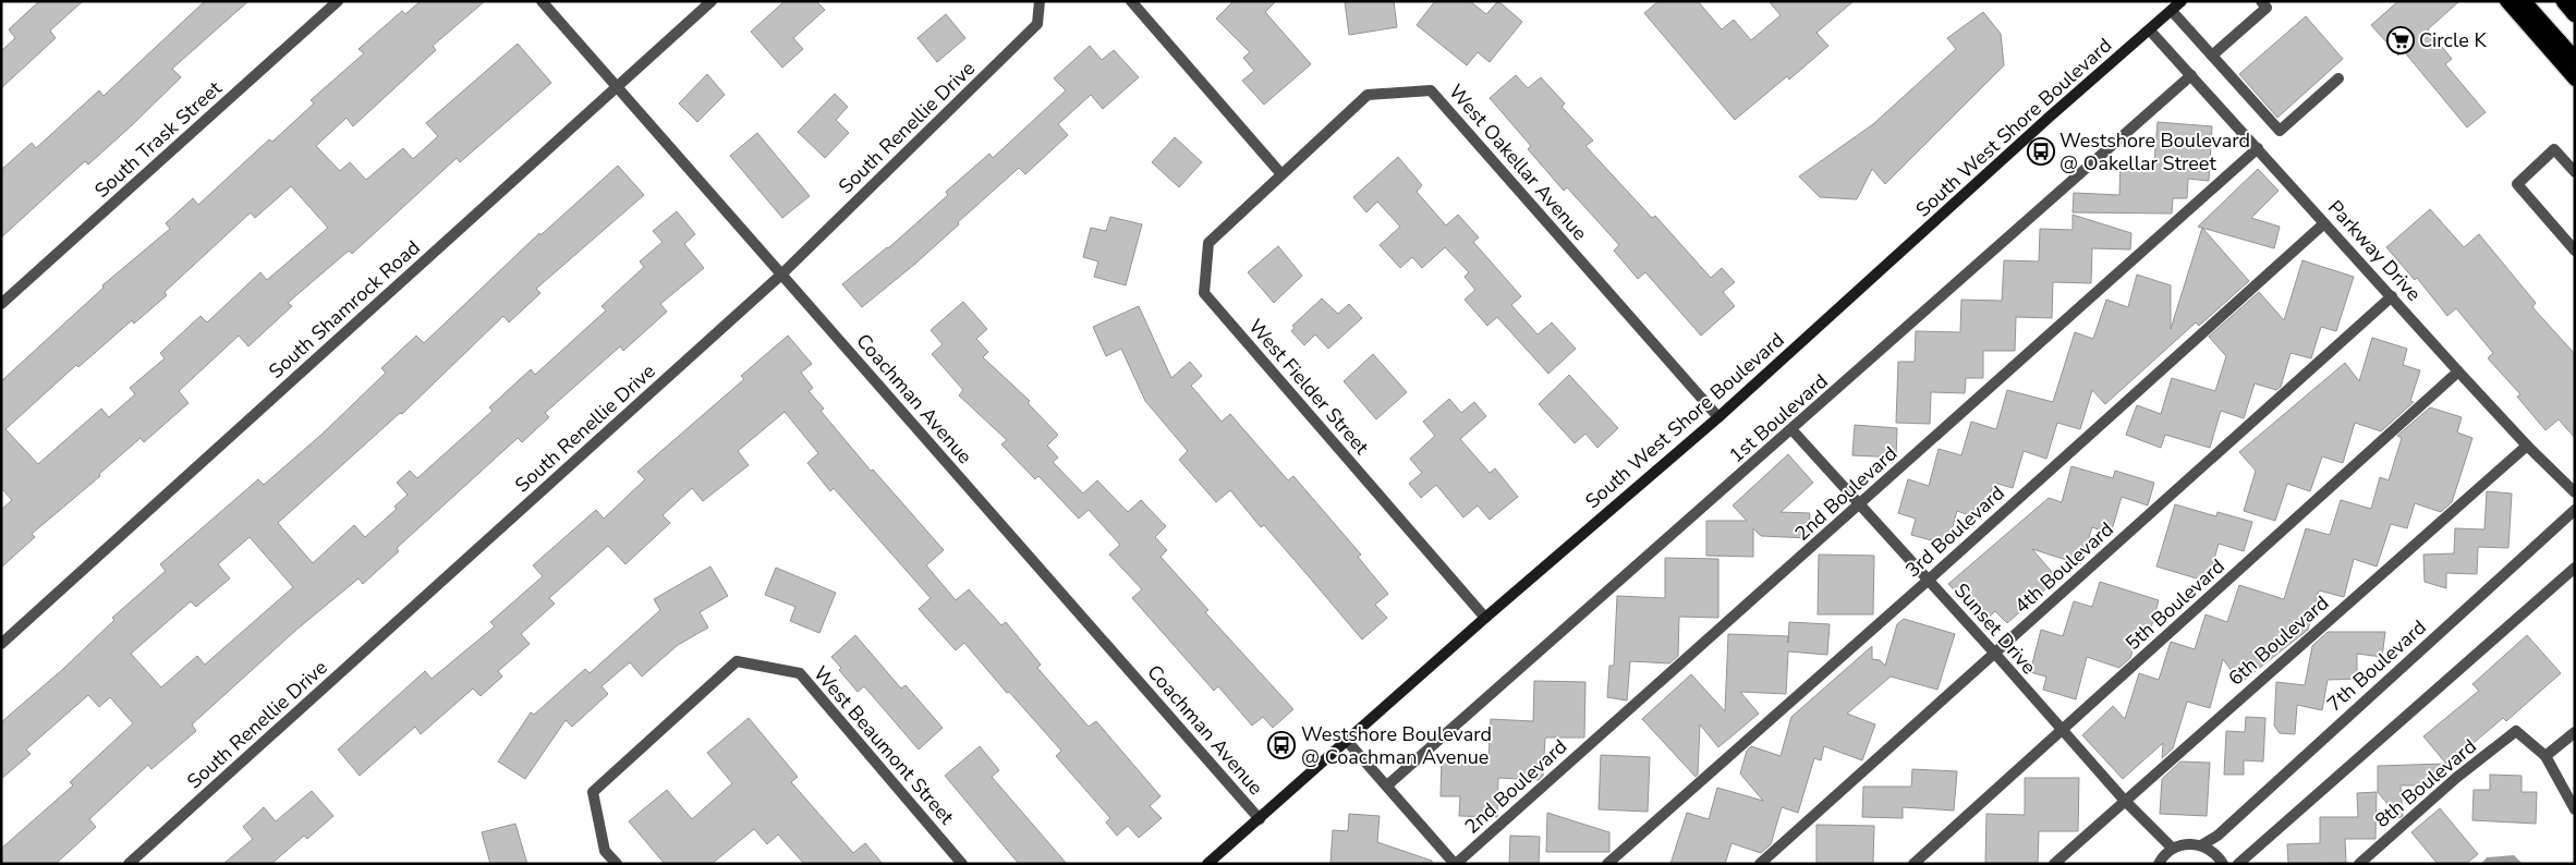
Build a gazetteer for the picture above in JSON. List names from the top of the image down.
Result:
{
  "streets": {
    "street": [
      "South Renellie Drive",
      "South West Shore Boulevard",
      "South Trask Street",
      "West Oakellar Avenue",
      "Parkway Drive",
      "South Shamrock Road",
      "West Fielder Street",
      "Coachman Avenue",
      "1st Boulevard",
      "2nd Boulevard",
      "3rd Boulevard",
      "4th Boulevard",
      "5th Boulevard",
      "Sunset Drive",
      "6th Boulevard",
      "7th Boulevard",
      "West Beaumont Street",
      "8th Boulevard"
    ]
  },
  "crossings": [
    ["South Renellie Drive", "Coachman Avenue"],
    ["South West Shore Boulevard", "West Oakellar Avenue"],
    ["South West Shore Boulevard", "Parkway Drive"],
    ["South West Shore Boulevard", "West Fielder Street"],
    ["South West Shore Boulevard", "Coachman Avenue"],
    ["West Oakellar Avenue", "West Fielder Street"],
    ["Parkway Drive", "1st Boulevard"],
    ["Parkway Drive", "2nd Boulevard"],
    ["Parkway Drive", "3rd Boulevard"],
    ["Parkway Drive", "4th Boulevard"],
    ["Parkway Drive", "5th Boulevard"],
    ["Parkway Drive", "6th Boulevard"],
    ["South Shamrock Road", "Coachman Avenue"],
    ["1st Boulevard", "Sunset Drive"],
    ["2nd Boulevard", "Sunset Drive"],
    ["3rd Boulevard", "Sunset Drive"],
    ["4th Boulevard", "Sunset Drive"],
    ["5th Boulevard", "Sunset Drive"],
    ["Sunset Drive", "6th Boulevard"]
  ],
  "places": {
    "supermarket": ["Circle K"],
    "bus stop": ["Westshore Boulevard @ Oakellar Street", "Westshore Boulevard @ Coachman Avenue"]
  }
}
